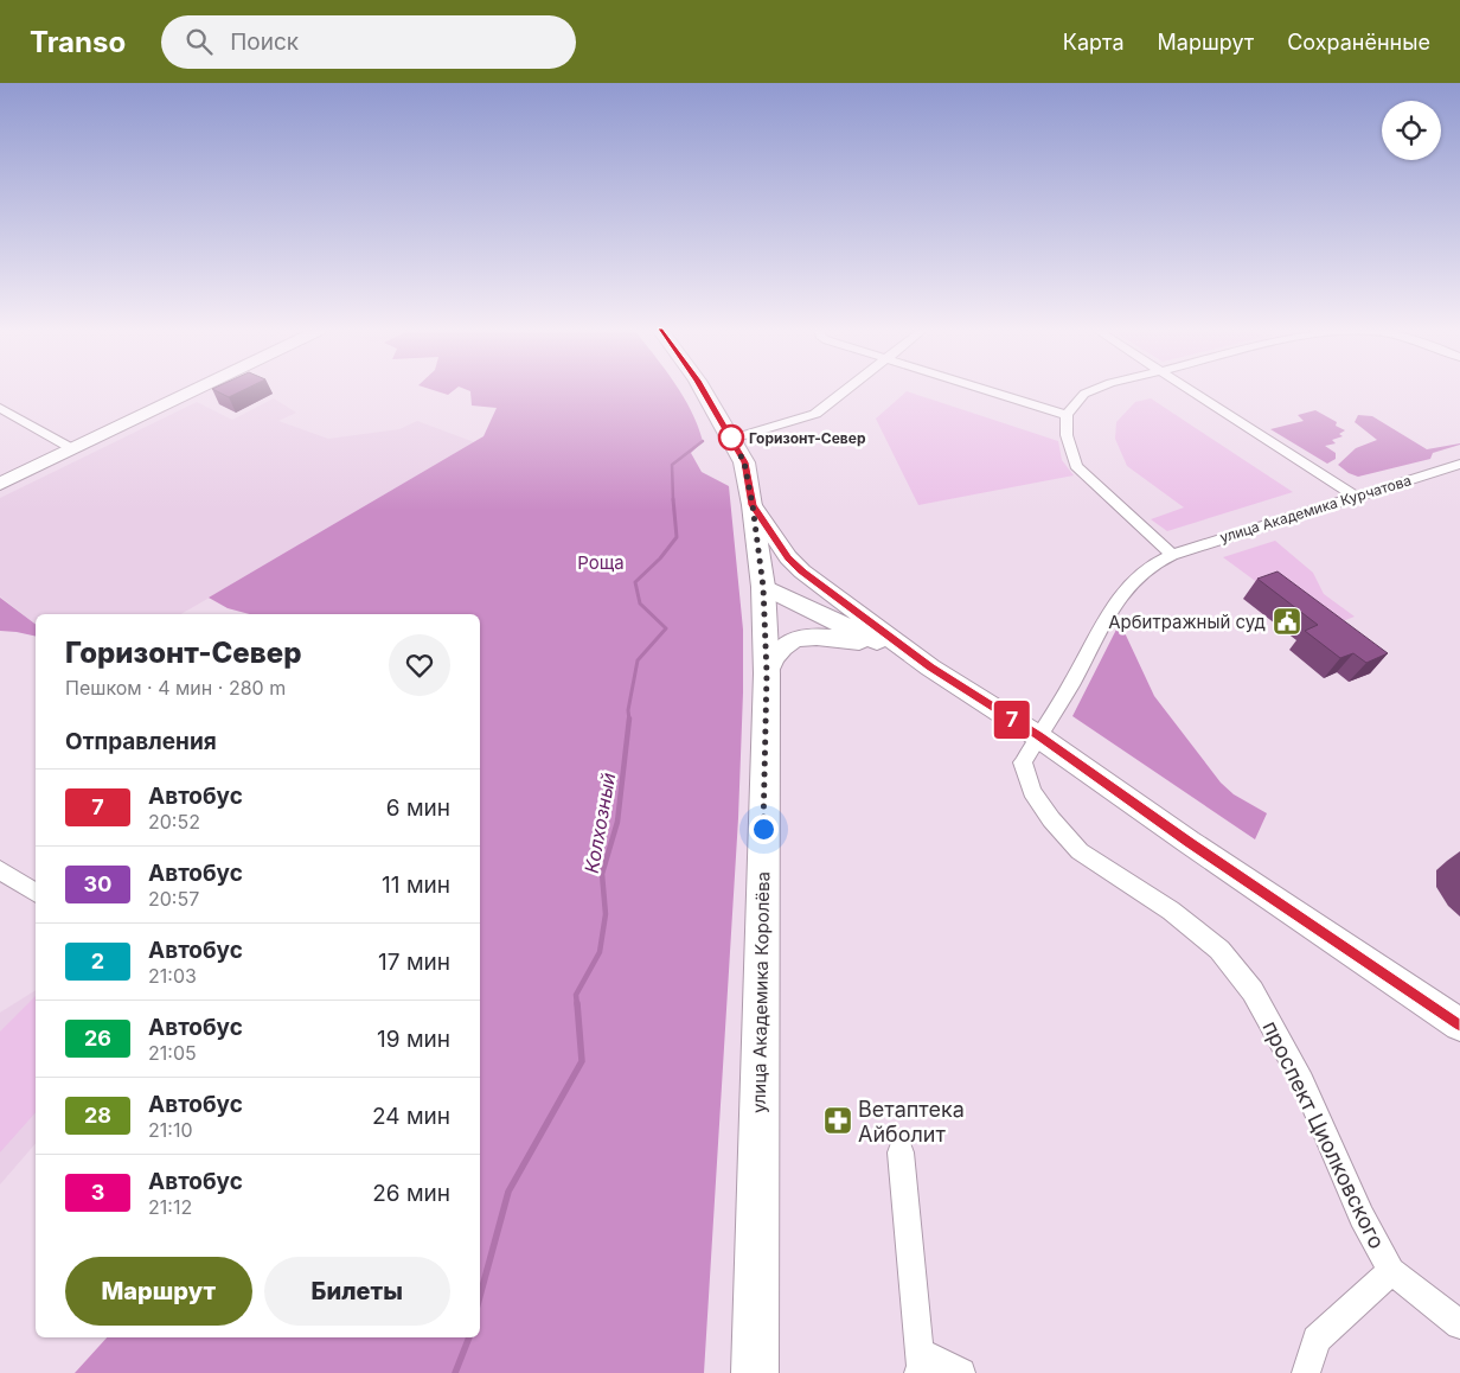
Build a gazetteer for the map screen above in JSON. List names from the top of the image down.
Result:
{
  "streets": {
    "main road": ["улица Академика Королёва"],
    "street": ["улица Академика Курчатова", "проспект Циолковского"]
  },
  "crossings": [
    ["улица Академика Курчатова", "проспект Циолковского"]
  ],
  "water": ["Колхозный"],
  "parks": ["Роща"],
  "places": {
    "other": ["Горизонт-Север"],
    "public building": ["Арбитражный суд"],
    "pharmacy": ["Ветаптека Айболит"]
  },
  "lines": ["bus line 7"],
  "page": {
    "header": "Transo",
    "search": "Поиск",
    "nav": ["Карта", "Маршрут", "Сохранённые"],
    "on_map": "7",
    "heading": [
      ["Горизонт-Север", "Пешком · 4 мин · 280 m"],
      "Отправления"
    ],
    "list": [
      {
        "mark": "7",
        "name": "Автобус",
        "note": "20:52",
        "value": "6 мин"
      },
      {
        "mark": "30",
        "name": "Автобус",
        "note": "20:57",
        "value": "11 мин"
      },
      {
        "mark": "2",
        "name": "Автобус",
        "note": "21:03",
        "value": "17 мин"
      },
      {
        "mark": "26",
        "name": "Автобус",
        "note": "21:05",
        "value": "19 мин"
      },
      {
        "mark": "28",
        "name": "Автобус",
        "note": "21:10",
        "value": "24 мин"
      },
      {
        "mark": "3",
        "name": "Автобус",
        "note": "21:12",
        "value": "26 мин"
      }
    ],
    "buttons": ["Маршрут", "Билеты"]
  }
}
